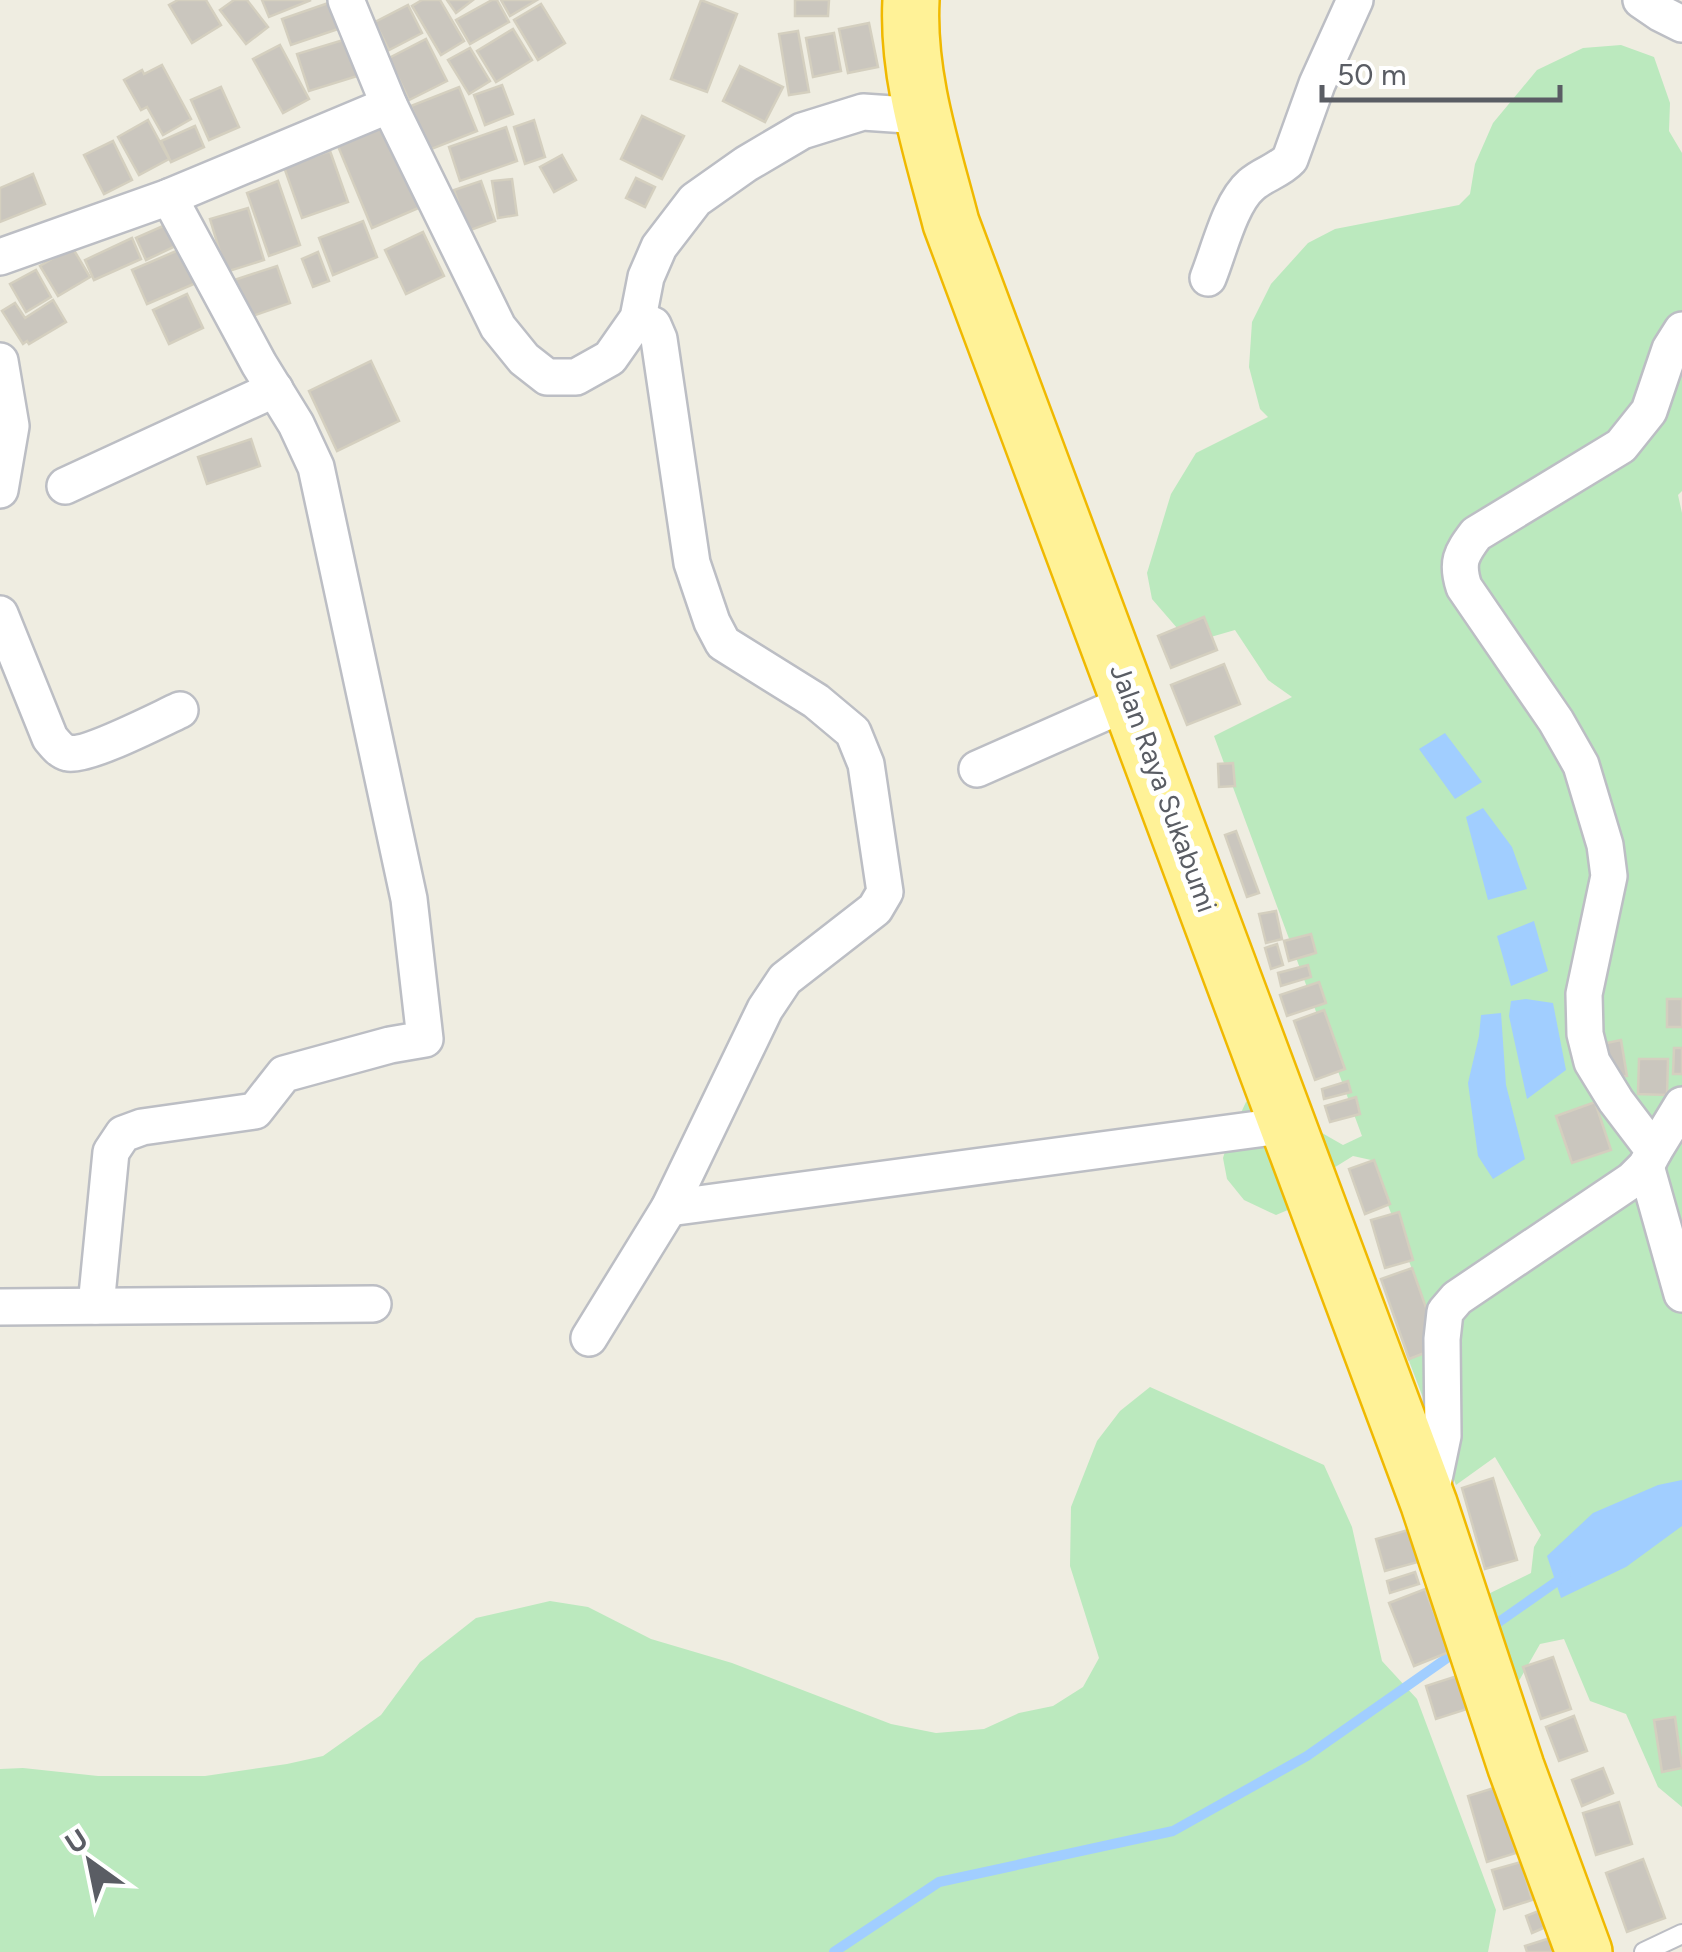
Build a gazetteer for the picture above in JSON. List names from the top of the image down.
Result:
{
  "streets": {
    "highway": ["Jalan Raya Sukabumi"]
  },
  "scale_bar": "50 m",
  "north": "top left"
}
